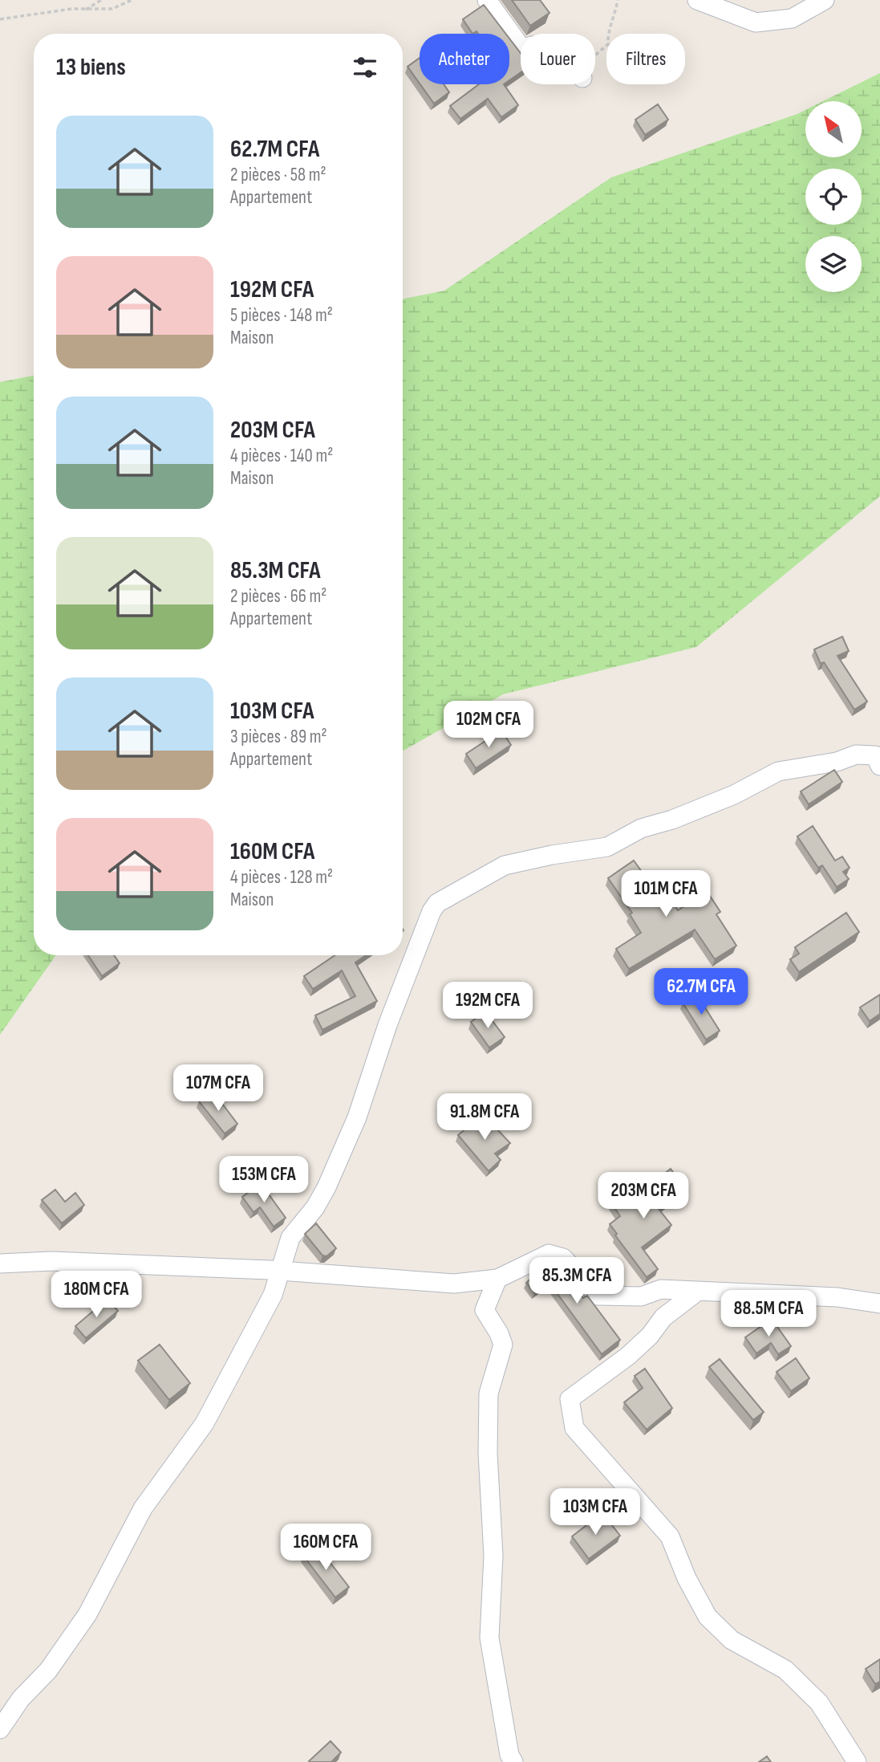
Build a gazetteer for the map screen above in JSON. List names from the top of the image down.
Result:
{
  "north": "top left",
  "page": {
    "chip": ["Acheter", "Louer", "Filtres"],
    "heading": "13 biens",
    "list": [
      {
        "name": "62.7M CFA",
        "note": "2 pièces · 58 m² · Appartement"
      },
      {
        "name": "192M CFA",
        "note": "5 pièces · 148 m² · Maison"
      },
      {
        "name": "203M CFA",
        "note": "4 pièces · 140 m² · Maison"
      },
      {
        "name": "85.3M CFA",
        "note": "2 pièces · 66 m² · Appartement"
      },
      {
        "name": "103M CFA",
        "note": "3 pièces · 89 m² · Appartement"
      },
      {
        "name": "160M CFA",
        "note": "4 pièces · 128 m² · Maison"
      }
    ],
    "price": [
      "102M CFA",
      "101M CFA",
      "62.7M CFA",
      "192M CFA",
      "107M CFA",
      "91.8M CFA",
      "153M CFA",
      "203M CFA",
      "85.3M CFA",
      "180M CFA",
      "88.5M CFA",
      "103M CFA",
      "160M CFA"
    ]
  }
}
